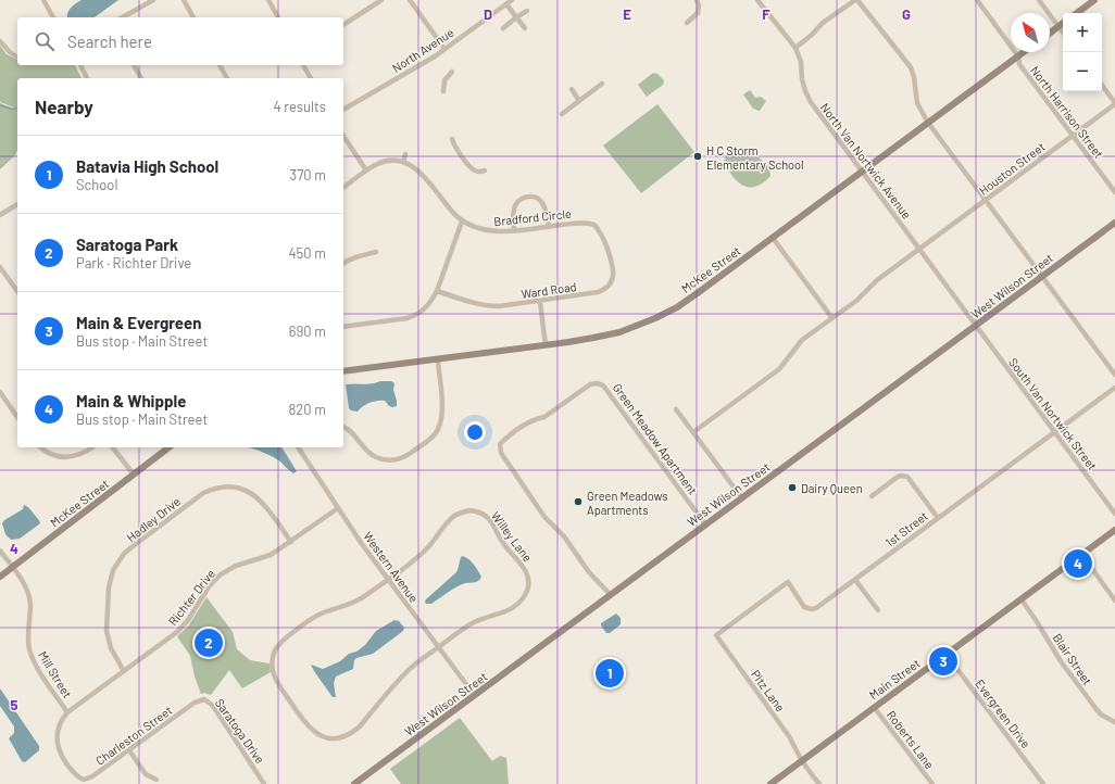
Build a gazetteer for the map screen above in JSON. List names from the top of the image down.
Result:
{
  "streets": {
    "main road": ["McKee Street", "West Wilson Street", "Main Street"],
    "street": [
      "North Avenue",
      "North Harrison Street",
      "North Van Nortwick Avenue",
      "Houston Street",
      "Bradford Circle",
      "Ward Road",
      "South Van Nortwick Street",
      "Green Meadow Apartment",
      "Hadley Drive",
      "1st Street",
      "Willey Lane",
      "Western Avenue",
      "Richter Drive",
      "Blair Street",
      "Mill Street",
      "Pitz Lane",
      "Evergreen Drive",
      "Saratoga Drive",
      "Charleston Street",
      "Roberts Lane"
    ]
  },
  "crossings": [
    ["North Harrison Street", "Houston Street"],
    ["North Harrison Street", "McKee Street"],
    ["North Van Nortwick Avenue", "Houston Street"],
    ["North Van Nortwick Avenue", "McKee Street"],
    ["North Van Nortwick Avenue", "West Wilson Street"],
    ["North Van Nortwick Avenue", "South Van Nortwick Street"],
    ["Bradford Circle", "Ward Road"],
    ["McKee Street", "Mill Street"],
    ["West Wilson Street", "South Van Nortwick Street"],
    ["West Wilson Street", "Green Meadow Apartment"],
    ["West Wilson Street", "Western Avenue"],
    ["South Van Nortwick Street", "1st Street"],
    ["Hadley Drive", "Richter Drive"],
    ["1st Street", "Pitz Lane"],
    ["Willey Lane", "Western Avenue"],
    ["Western Avenue", "Richter Drive"],
    ["Richter Drive", "Mill Street"],
    ["Richter Drive", "Charleston Street"],
    ["Blair Street", "Main Street"],
    ["Mill Street", "Charleston Street"],
    ["Main Street", "Pitz Lane"],
    ["Main Street", "Evergreen Drive"],
    ["Main Street", "Roberts Lane"],
    ["Saratoga Drive", "Charleston Street"]
  ],
  "places": ["H C Storm Elementary School", "Dairy Queen", "Green Meadows Apartments"],
  "north": "top left",
  "page": {
    "map_buttons": ["+", "−"],
    "search": "Search here",
    "heading": ["Nearby", "4 results"],
    "list": [
      {
        "mark": "1",
        "name": "Batavia High School",
        "note": "School",
        "value": "370 m"
      },
      {
        "mark": "2",
        "name": "Saratoga Park",
        "note": "Park · Richter Drive",
        "value": "450 m"
      },
      {
        "mark": "3",
        "name": "Main & Evergreen",
        "note": "Bus stop · Main Street",
        "value": "690 m"
      },
      {
        "mark": "4",
        "name": "Main & Whipple",
        "note": "Bus stop · Main Street",
        "value": "820 m"
      }
    ],
    "pins": [
      "4",
      "2",
      "3",
      "1"
    ]
  },
  "grid": {
    "columns": [
      "D",
      "E",
      "F",
      "G"
    ],
    "rows": ["4", "5"]
  }
}
